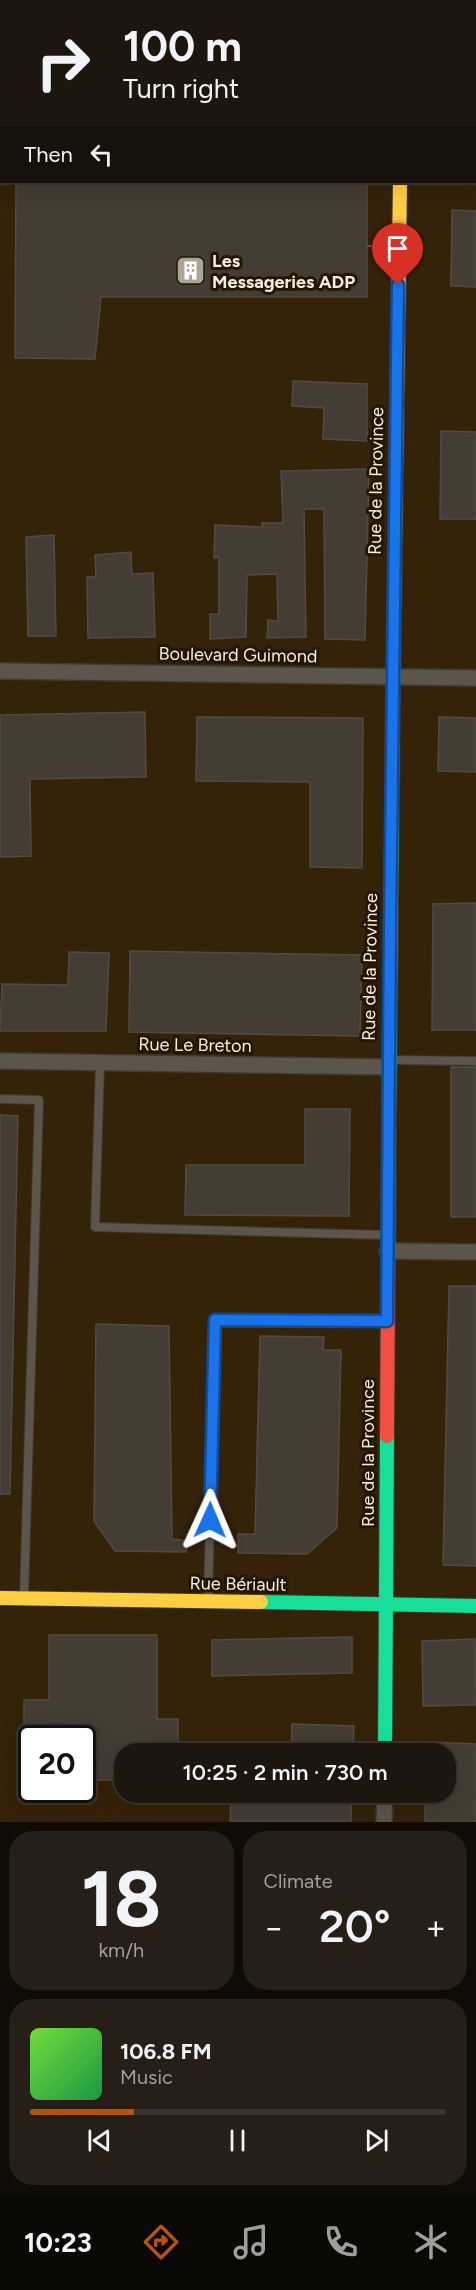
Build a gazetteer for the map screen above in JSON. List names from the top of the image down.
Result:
{
  "streets": {
    "street": [
      "Rue de la Province",
      "Boulevard Guimond",
      "Rue Le Breton",
      "Rue Bériault"
    ]
  },
  "crossings": [
    ["Rue de la Province", "Boulevard Guimond"],
    ["Rue de la Province", "Rue Le Breton"],
    ["Rue de la Province", "Rue Bériault"]
  ],
  "places": {
    "building": ["Les Messageries ADP"]
  },
  "page": {
    "turn": ["100 m", "Turn right"],
    "then": "Then",
    "limit": "20",
    "trip": "10:25 · 2 min · 730 m",
    "tile": [
      ["18", "km/h"],
      "Climate"
    ],
    "heat": ["−", "20°", "+"],
    "song": ["106.8 FM", "Music"],
    "tabs": "10:23"
  }
}
